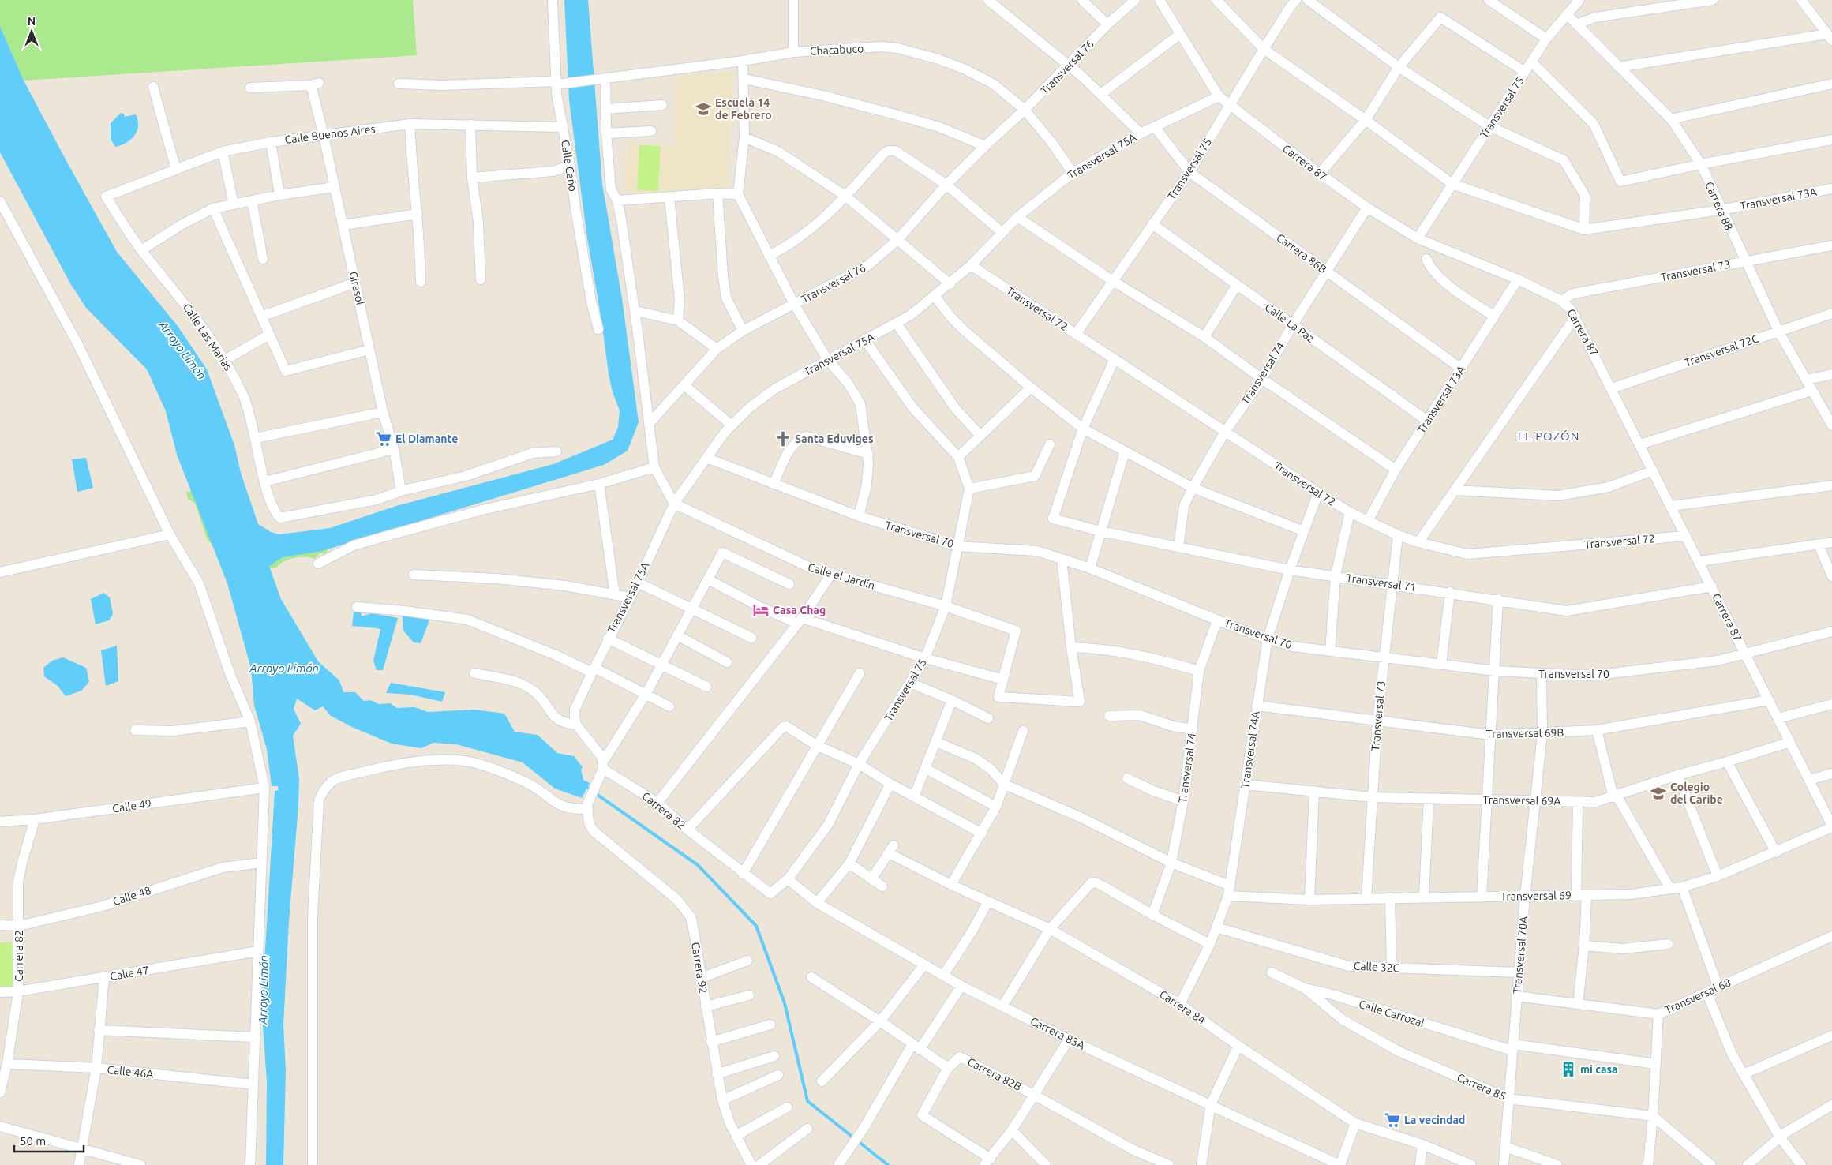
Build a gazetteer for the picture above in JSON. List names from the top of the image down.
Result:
{
  "streets": {
    "street": [
      "Chacabuco",
      "Transversal 76",
      "Transversal 75",
      "Calle Buenos Aires",
      "Transversal 75A",
      "Carrera 87",
      "Calle Caño",
      "Transversal 73A",
      "Carrera 88",
      "Carrera 86B",
      "Transversal 73",
      "Girasol",
      "Transversal 72",
      "Calle La Paz",
      "Calle Las Marias",
      "Transversal 72C",
      "Transversal 74",
      "Transversal 70",
      "Calle el Jardín",
      "Transversal 71",
      "Transversal 69B",
      "Transversal 74A",
      "Transversal 69A",
      "Calle 49",
      "Carrera 82",
      "Calle 48",
      "Transversal 69",
      "Transversal 70A",
      "Calle 32C",
      "Carrera 92",
      "Calle 47",
      "Transversal 68",
      "Carrera 84",
      "Calle Carrozal",
      "Carrera 83A",
      "Calle 46A",
      "Carrera 82B",
      "Carrera 85"
    ]
  },
  "crossings": [
    ["Chacabuco", "Transversal 76"],
    ["Chacabuco", "Transversal 75A"],
    ["Chacabuco", "Calle Caño"],
    ["Transversal 75", "Carrera 87"],
    ["Transversal 75", "Carrera 88"],
    ["Transversal 75", "Carrera 86B"],
    ["Transversal 75", "Transversal 72"],
    ["Transversal 75", "Calle La Paz"],
    ["Transversal 75", "Transversal 70"],
    ["Transversal 75", "Calle el Jardín"],
    ["Transversal 75", "Carrera 82"],
    ["Transversal 75", "Carrera 83A"],
    ["Calle Buenos Aires", "Calle Caño"],
    ["Calle Buenos Aires", "Girasol"],
    ["Calle Buenos Aires", "Calle Las Marias"],
    ["Transversal 75A", "Carrera 87"],
    ["Transversal 75A", "Carrera 86B"],
    ["Transversal 75A", "Transversal 72"],
    ["Transversal 75A", "Transversal 70"],
    ["Transversal 75A", "Calle el Jardín"],
    ["Transversal 75A", "Carrera 82"],
    ["Carrera 87", "Transversal 73A"],
    ["Carrera 87", "Transversal 73"],
    ["Carrera 87", "Transversal 72"],
    ["Carrera 87", "Transversal 72C"],
    ["Carrera 87", "Transversal 74"],
    ["Carrera 87", "Transversal 70"],
    ["Carrera 87", "Transversal 71"],
    ["Carrera 87", "Transversal 69B"],
    ["Carrera 87", "Transversal 69A"],
    ["Carrera 87", "Transversal 69"],
    ["Transversal 73A", "Carrera 88"],
    ["Transversal 73A", "Carrera 86B"],
    ["Transversal 73A", "Transversal 72"],
    ["Transversal 73A", "Calle La Paz"],
    ["Carrera 88", "Transversal 73"],
    ["Carrera 88", "Transversal 72C"],
    ["Carrera 86B", "Transversal 74"],
    ["Transversal 73", "Transversal 72"],
    ["Transversal 73", "Transversal 70"],
    ["Transversal 73", "Transversal 71"],
    ["Transversal 73", "Transversal 69B"],
    ["Transversal 73", "Transversal 69A"],
    ["Transversal 73", "Transversal 69"],
    ["Girasol", "Calle Las Marias"],
    ["Transversal 72", "Transversal 74"],
    ["Transversal 72", "Transversal 74A"],
    ["Calle La Paz", "Transversal 74"],
    ["Transversal 74", "Transversal 70"],
    ["Transversal 74", "Transversal 71"],
    ["Transversal 74", "Transversal 69"],
    ["Transversal 70", "Transversal 74A"],
    ["Transversal 70", "Transversal 70A"],
    ["Transversal 71", "Transversal 74A"],
    ["Transversal 69B", "Transversal 74A"],
    ["Transversal 69B", "Transversal 70A"],
    ["Transversal 74A", "Transversal 69A"],
    ["Transversal 74A", "Transversal 69"],
    ["Transversal 74A", "Calle 32C"],
    ["Transversal 74A", "Carrera 84"],
    ["Transversal 69A", "Transversal 70A"],
    ["Calle 49", "Carrera 82"],
    ["Carrera 82", "Calle 48"],
    ["Carrera 82", "Calle 47"],
    ["Carrera 82", "Calle 46A"],
    ["Transversal 69", "Transversal 70A"],
    ["Transversal 70A", "Calle 32C"],
    ["Transversal 70A", "Calle Carrozal"],
    ["Transversal 70A", "Carrera 85"],
    ["Transversal 68", "Calle Carrozal"],
    ["Transversal 68", "Carrera 85"],
    ["Calle Carrozal", "Carrera 85"]
  ],
  "districts": ["EL POZÓN"],
  "water": ["Arroyo Limón"],
  "places": {
    "school or university": ["Escuela 14 de Febrero", "Colegio del Caribe"],
    "supermarket": ["El Diamante", "La vecindad"],
    "church": ["Santa Eduviges"],
    "hotel": ["Casa Chag"],
    "building": ["mi casa"]
  },
  "scale_bar": "50 m",
  "north": "top"
}
